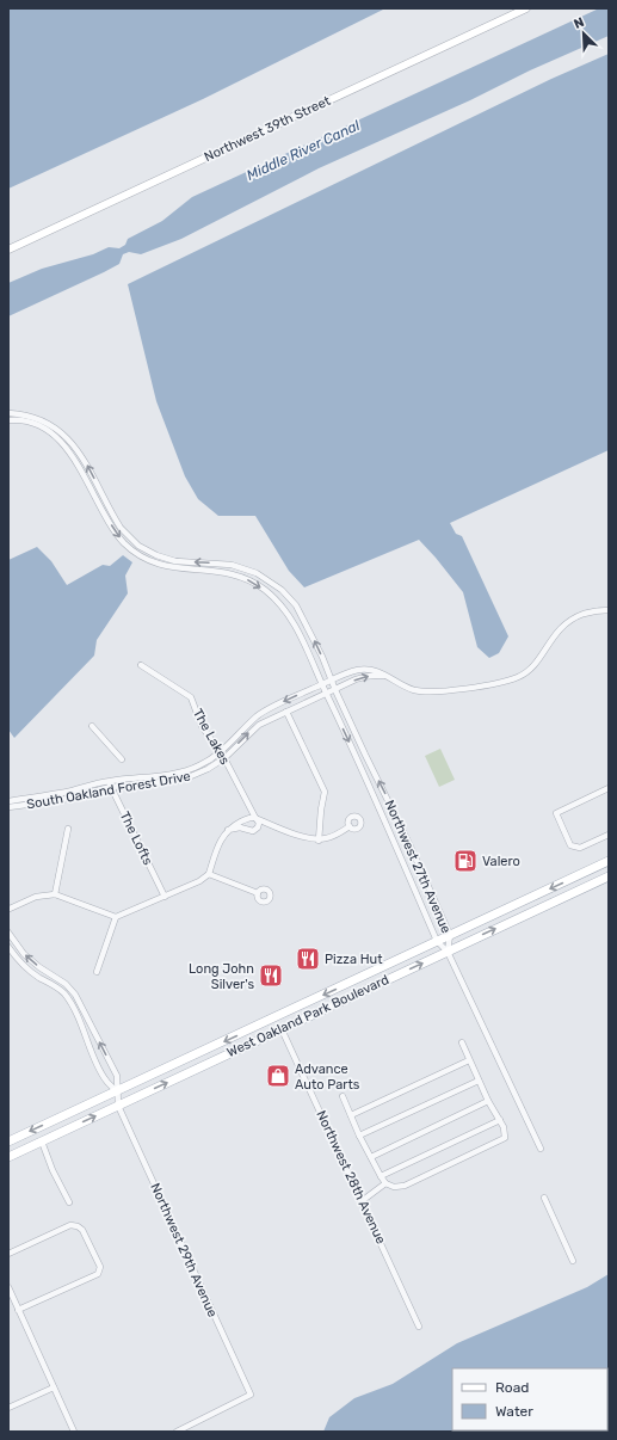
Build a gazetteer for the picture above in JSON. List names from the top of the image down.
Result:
{
  "streets": {
    "main road": ["West Oakland Park Boulevard"],
    "street": [
      "Northwest 39th Street",
      "The Lakes",
      "South Oakland Forest Drive",
      "The Lofts",
      "Northwest 27th Avenue",
      "Northwest 28th Avenue",
      "Northwest 29th Avenue"
    ]
  },
  "crossings": [
    ["The Lakes", "South Oakland Forest Drive"],
    ["South Oakland Forest Drive", "The Lofts"],
    ["South Oakland Forest Drive", "Northwest 27th Avenue"],
    ["Northwest 27th Avenue", "West Oakland Park Boulevard"],
    ["West Oakland Park Boulevard", "Northwest 28th Avenue"],
    ["West Oakland Park Boulevard", "Northwest 29th Avenue"]
  ],
  "water": ["Middle River Canal"],
  "places": {
    "fuel station": ["Valero"],
    "restaurant": ["Pizza Hut", "Long John Silver's"],
    "shop": ["Advance Auto Parts"]
  },
  "legend": ["Road", "Water"],
  "north": "top left"
}
